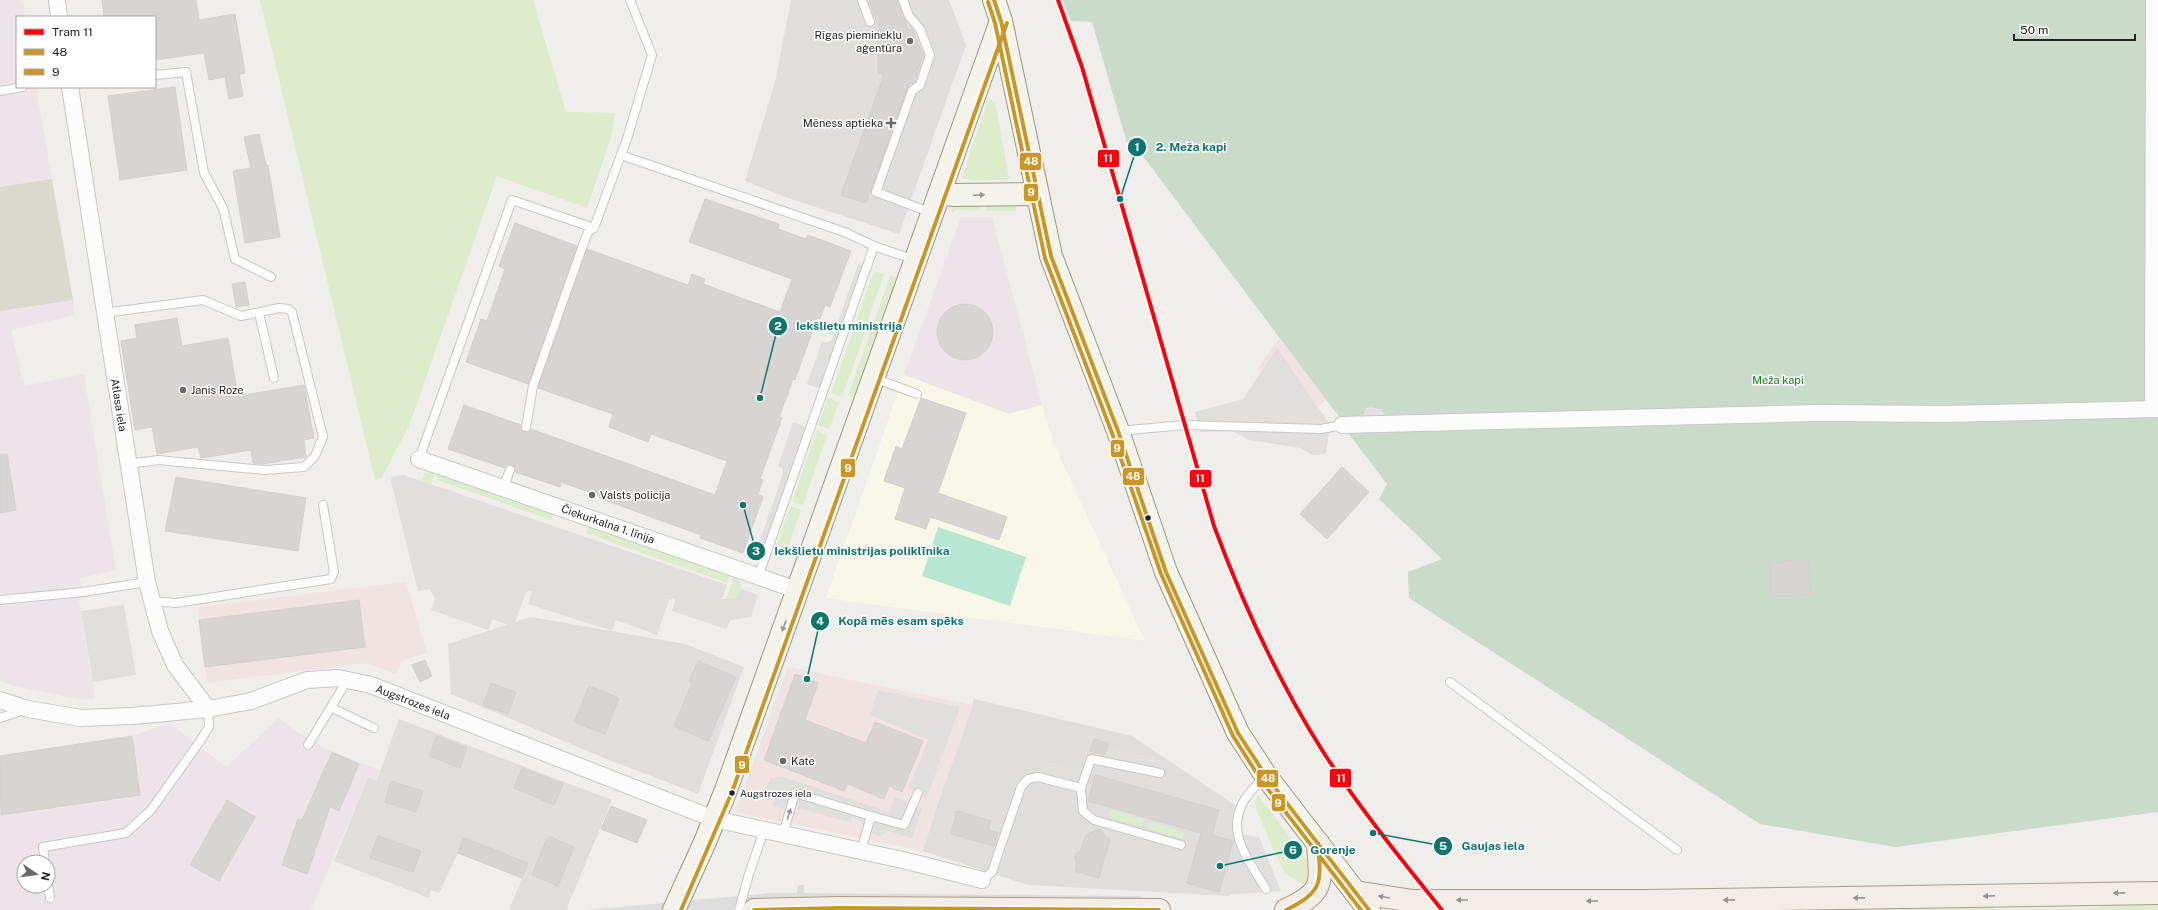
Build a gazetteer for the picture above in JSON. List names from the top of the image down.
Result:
{
  "streets": {
    "street": ["Atlasa iela", "Čiekurkalna 1. līnija", "Augstrozes iela"]
  },
  "crossings": [
    ["Atlasa iela", "Augstrozes iela"]
  ],
  "parks": ["Meža kapi"],
  "places": {
    "other": [
      "Rīgas pieminekļu aģentūra",
      "2. Meža kapi",
      "Janis Roze",
      "Iekšlietu ministrija",
      "Valsts policija",
      "Iekšlietu ministrijas poliklīnika",
      "Kopā mēs esam spēks",
      "Kate",
      "Augstrozes iela",
      "Gaujas iela",
      "Gorenje"
    ],
    "health": ["Mēness aptieka"]
  },
  "lines": ["tram line 11", "transit line 48", "transit line 9"],
  "legend": ["Tram 11", "48", "9"],
  "scale_bar": "50 m",
  "north": "right"
}
